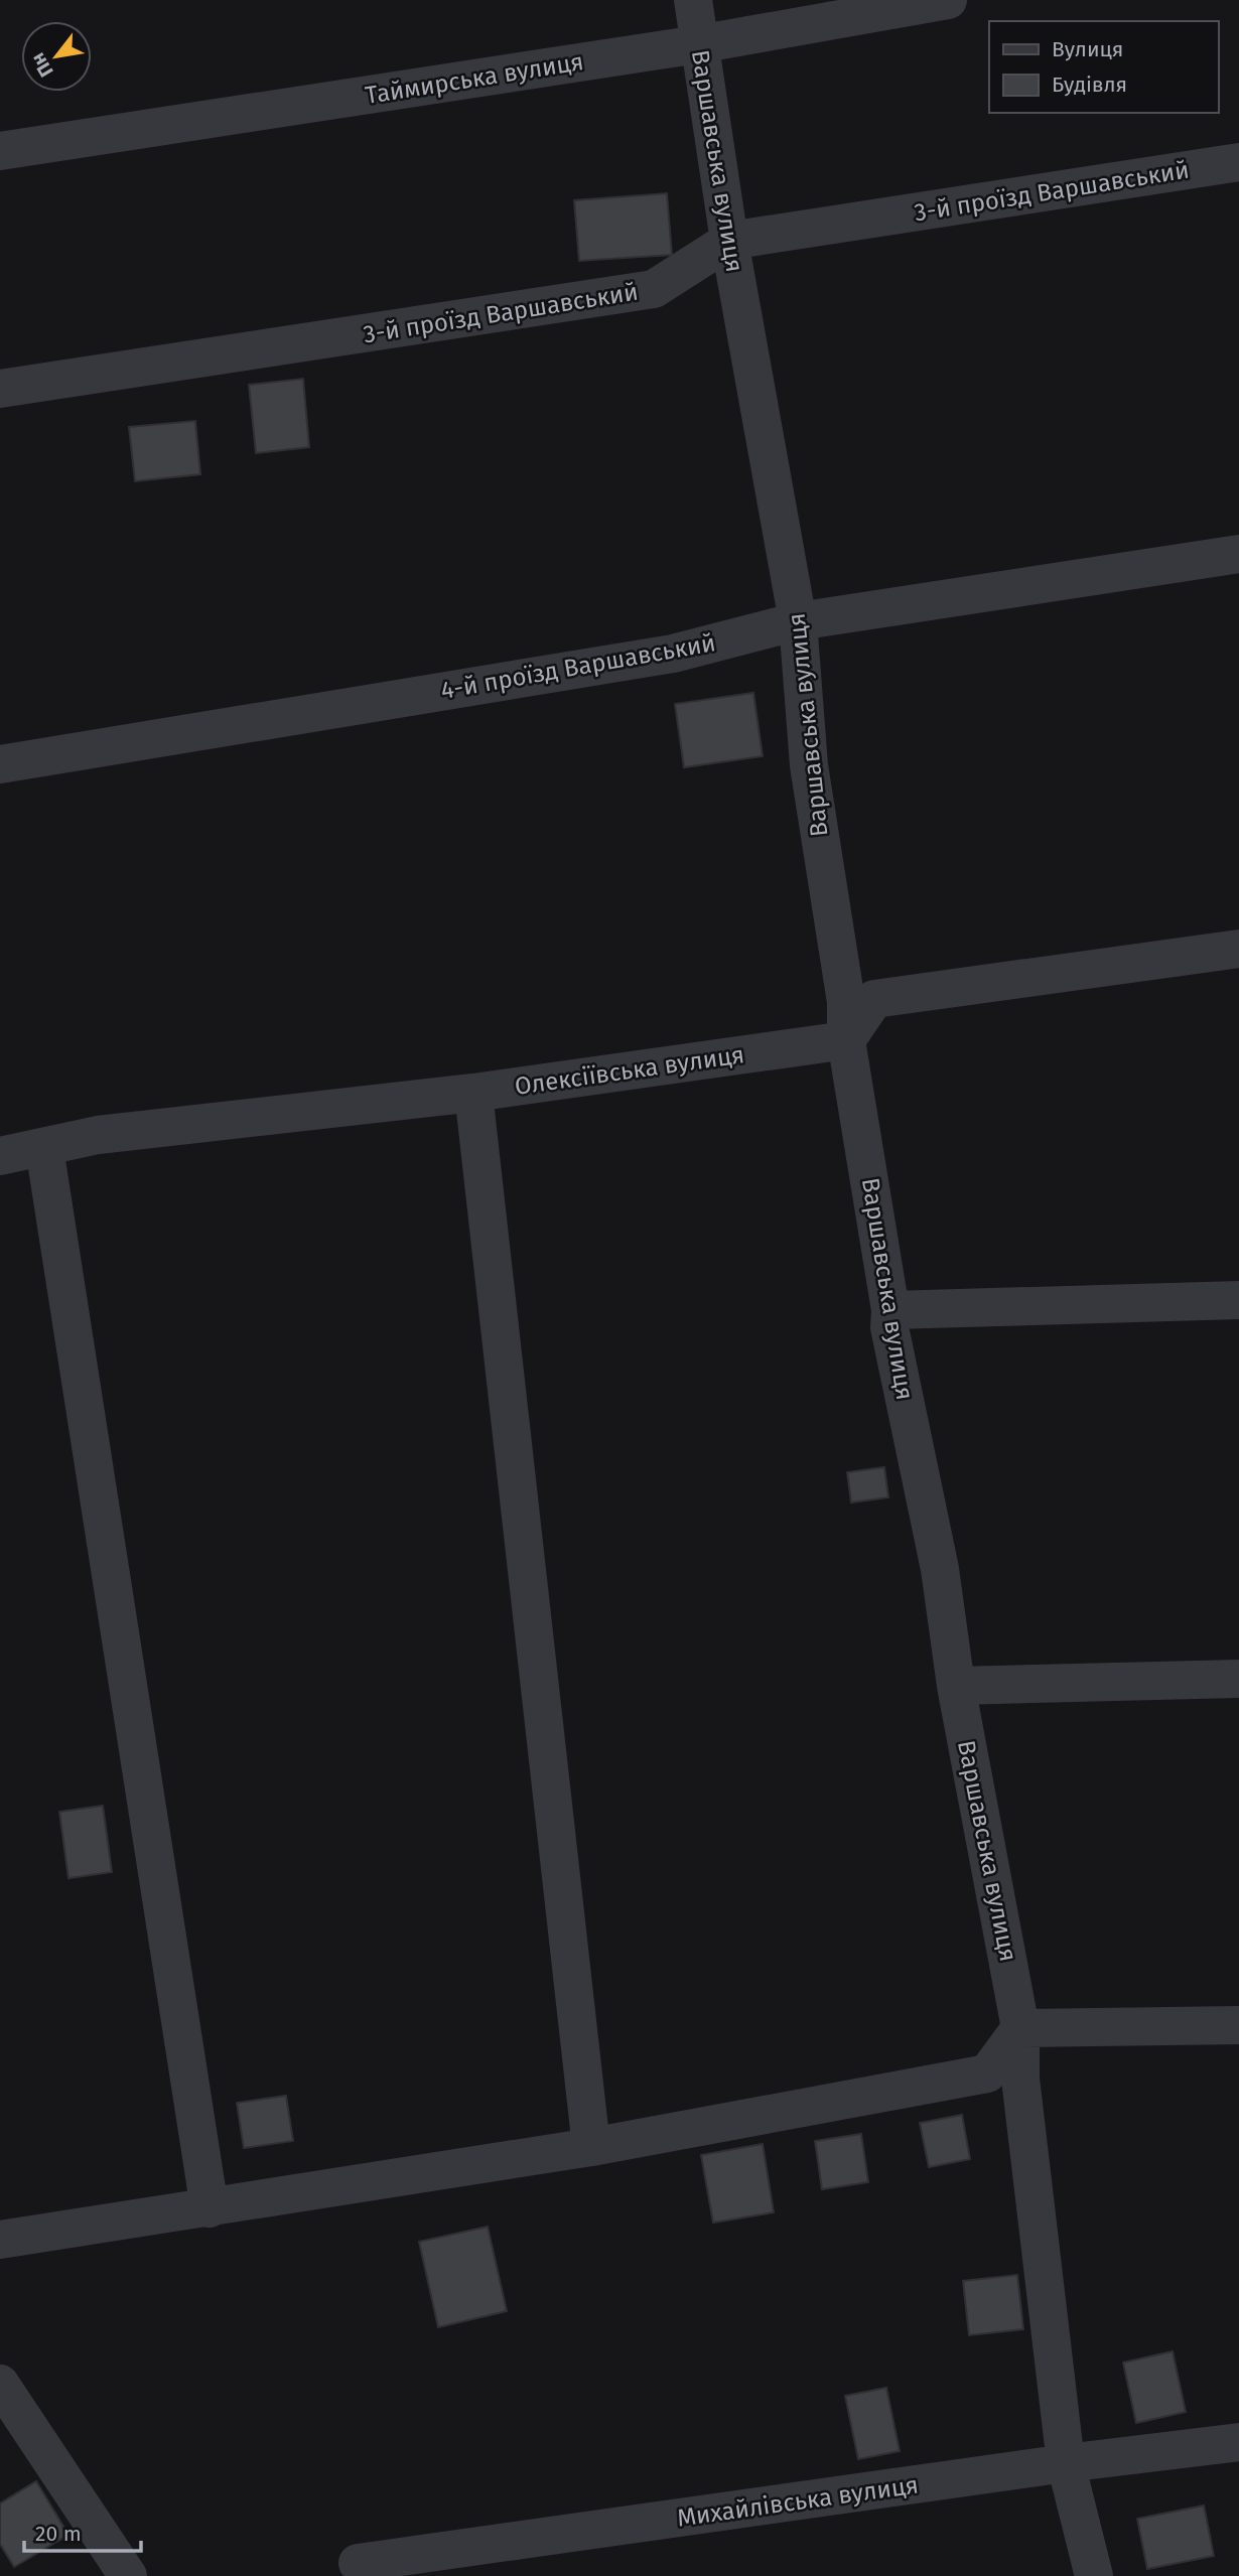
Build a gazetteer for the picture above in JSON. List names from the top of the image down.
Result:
{
  "streets": {
    "street": [
      "Таймирська вулиця",
      "Варшавська вулиця",
      "3-й проїзд Варшавський",
      "4-й проїзд Варшавський",
      "Олексіївська вулиця",
      "Михайлівська вулиця"
    ]
  },
  "crossings": [
    ["Таймирська вулиця", "Варшавська вулиця"],
    ["Варшавська вулиця", "3-й проїзд Варшавський"],
    ["Варшавська вулиця", "4-й проїзд Варшавський"],
    ["Варшавська вулиця", "Олексіївська вулиця"],
    ["Варшавська вулиця", "Михайлівська вулиця"]
  ],
  "legend": ["Вулиця", "Будівля"],
  "scale_bar": "20 m",
  "north": "bottom left"
}
